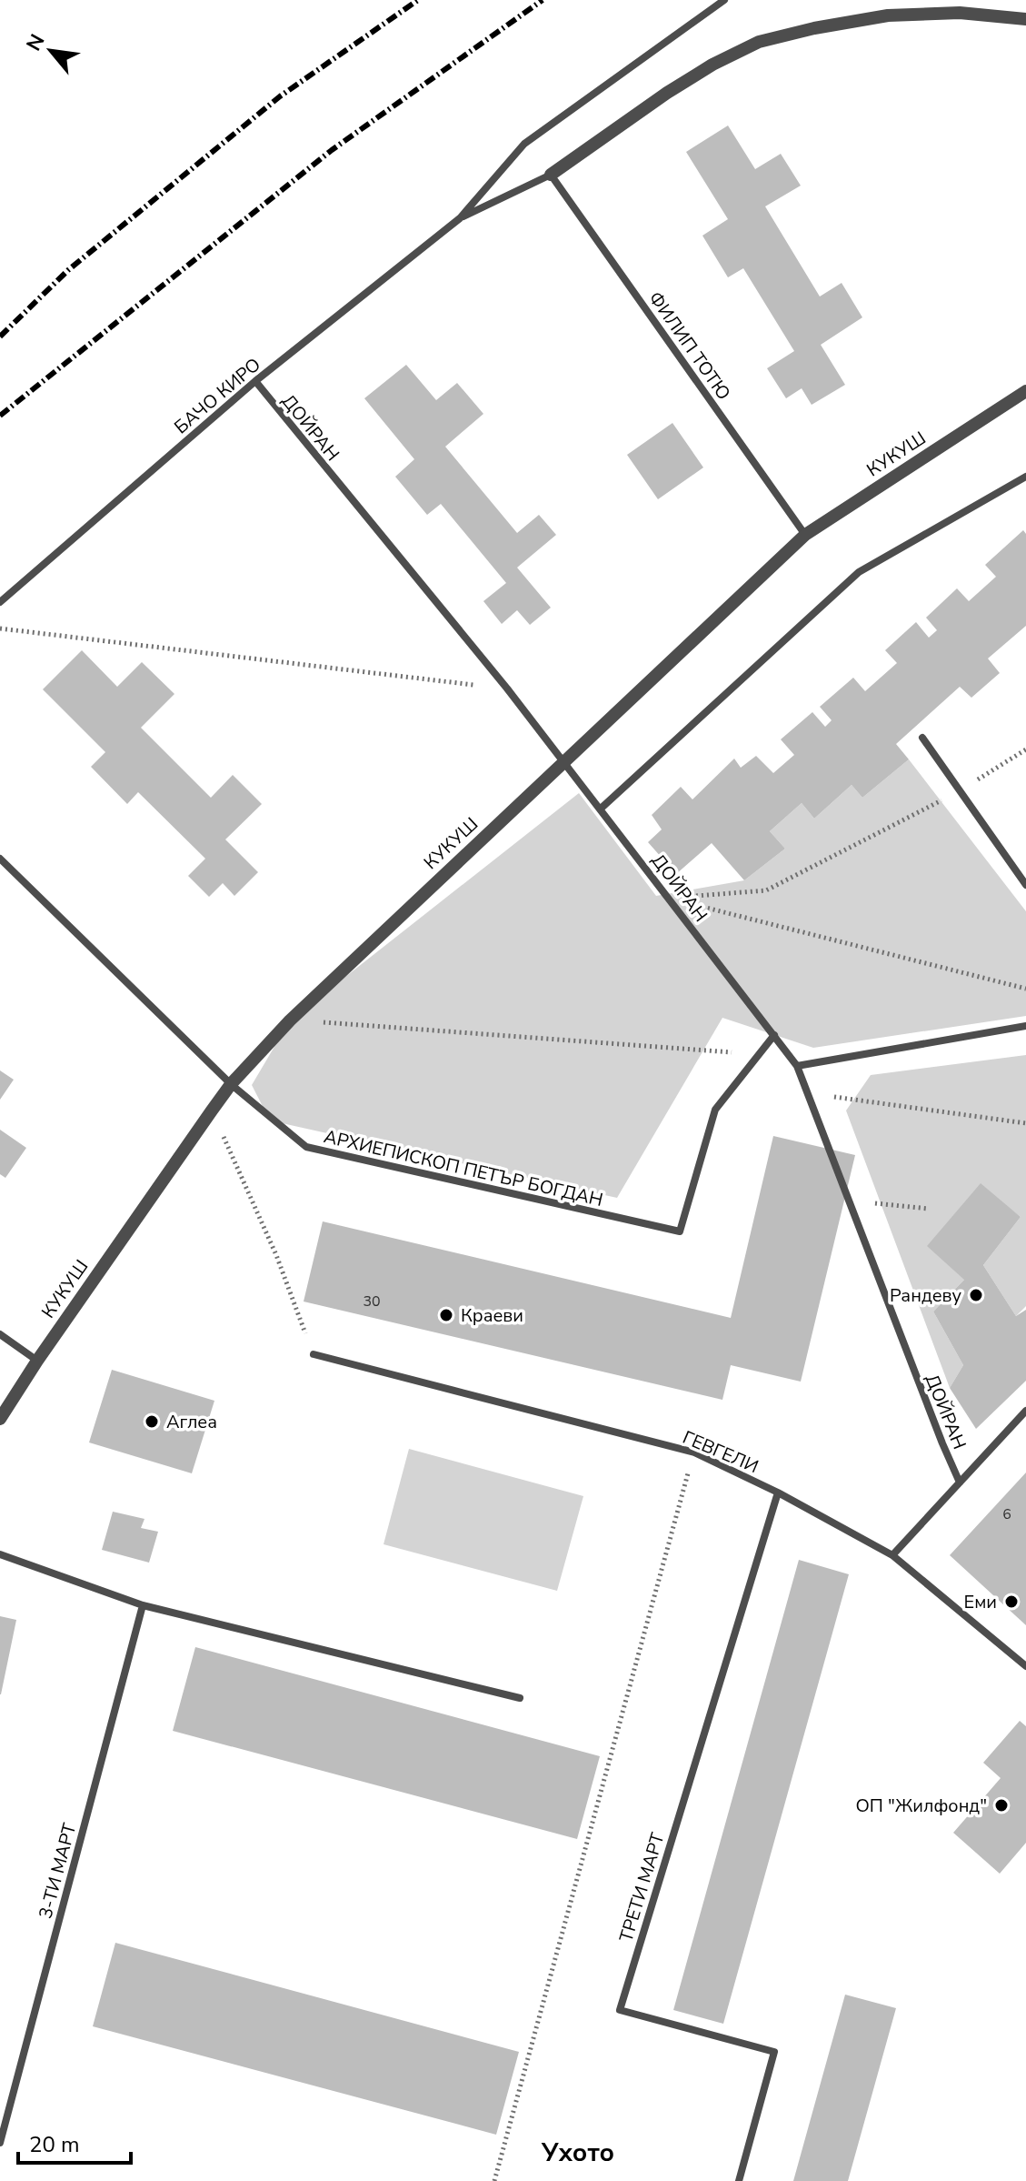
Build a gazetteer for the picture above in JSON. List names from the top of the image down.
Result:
{
  "streets": {
    "street": [
      "ФИЛИП ТОТЮ",
      "БАЧО КИРО",
      "ДОЙРАН",
      "КУКУШ",
      "АРХИЕПИСКОП ПЕТЪР БОГДАН",
      "ГЕВГЕЛИ",
      "3-ТИ МАРТ",
      "ТРЕТИ МАРТ"
    ]
  },
  "crossings": [
    ["ФИЛИП ТОТЮ", "БАЧО КИРО"],
    ["ФИЛИП ТОТЮ", "КУКУШ"],
    ["БАЧО КИРО", "ДОЙРАН"],
    ["ДОЙРАН", "КУКУШ"],
    ["ДОЙРАН", "АРХИЕПИСКОП ПЕТЪР БОГДАН"],
    ["КУКУШ", "АРХИЕПИСКОП ПЕТЪР БОГДАН"],
    ["ГЕВГЕЛИ", "ТРЕТИ МАРТ"]
  ],
  "districts": ["Ухото"],
  "places": [
    "Рандеву",
    "Краеви",
    "Аглеа",
    "Еми",
    "ОП \"Жилфонд\""
  ],
  "house_numbers": ["30", "6"],
  "scale_bar": "20 m",
  "north": "top left"
}
